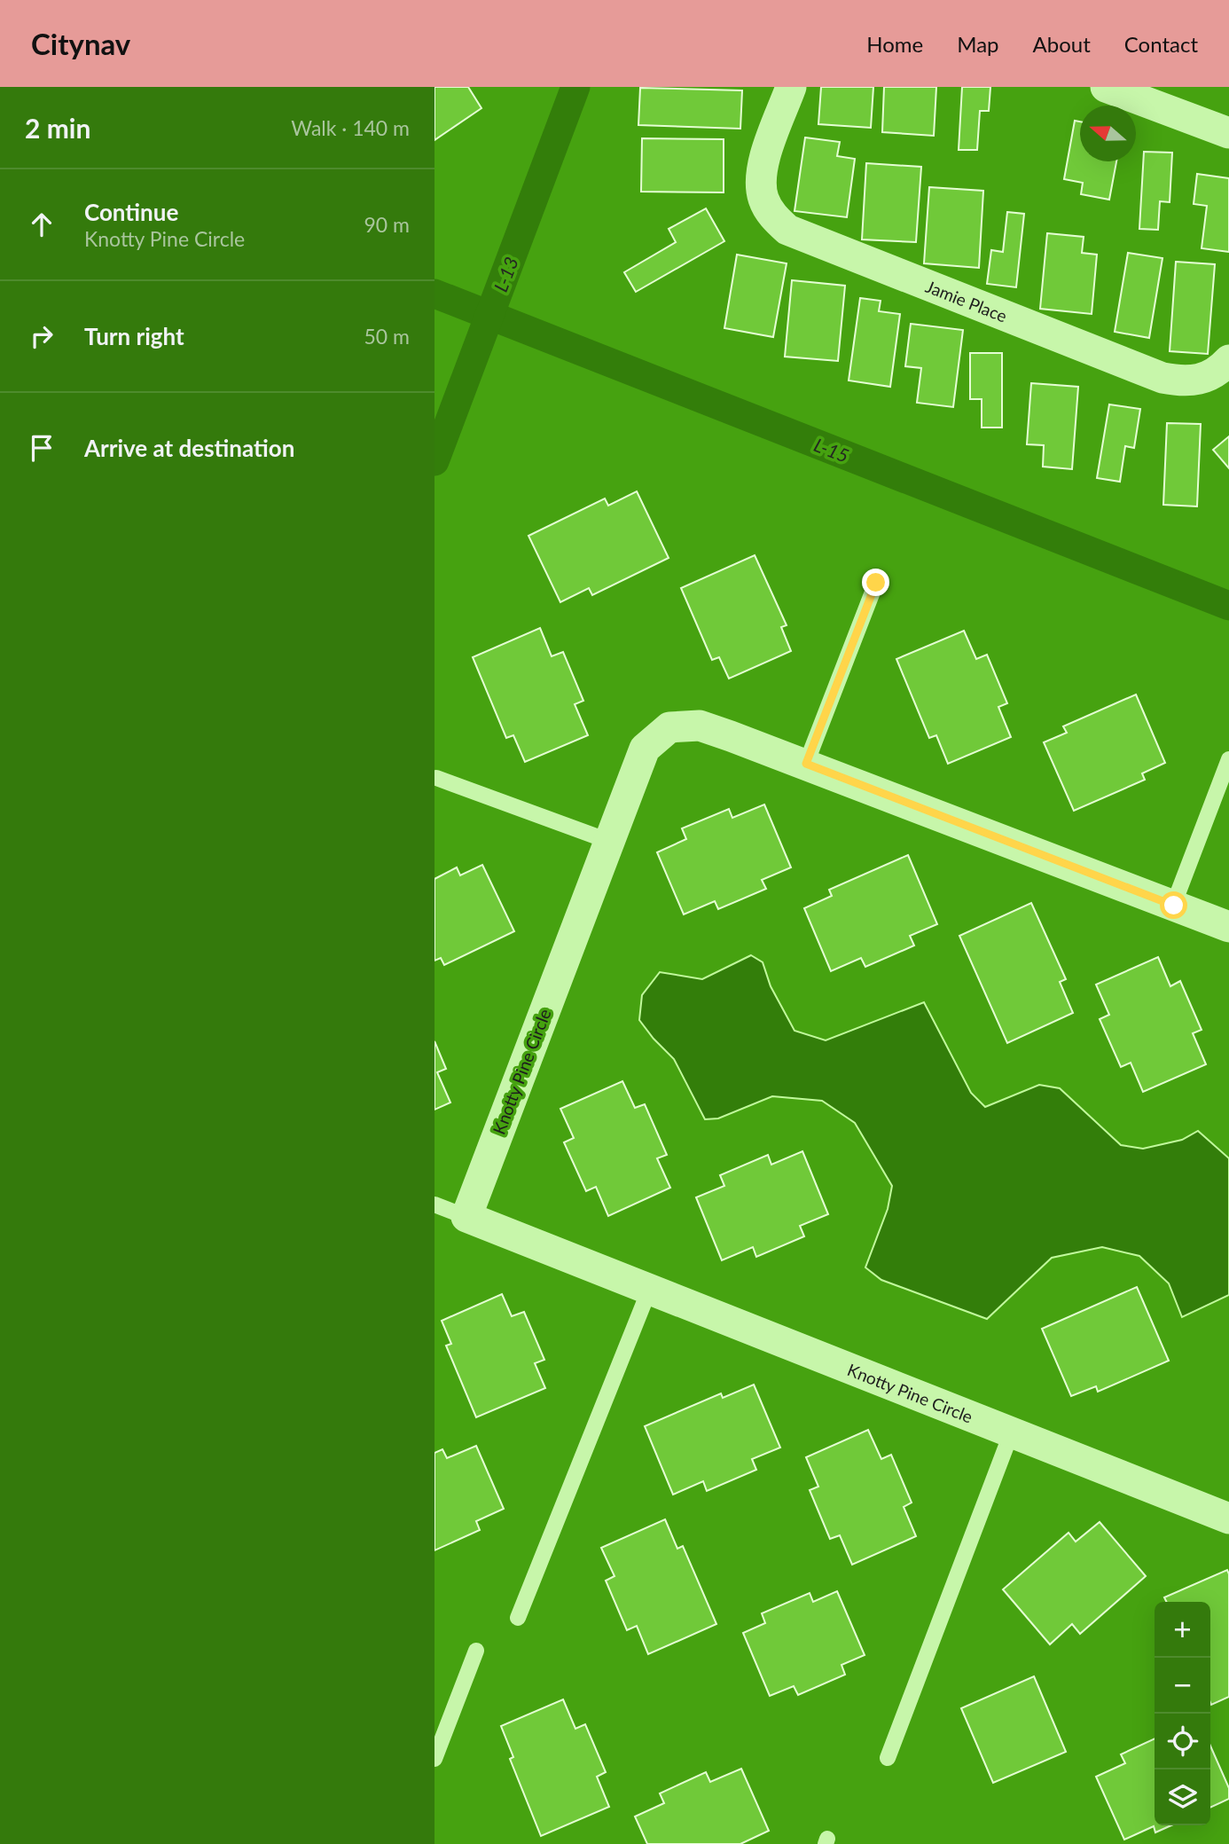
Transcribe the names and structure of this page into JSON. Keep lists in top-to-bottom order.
{
  "streets": {
    "street": ["Jamie Place", "Knotty Pine Circle"]
  },
  "water": ["L-13", "L-15"],
  "north": "left",
  "page": {
    "header": "Citynav",
    "nav": [
      "Home",
      "Map",
      "About",
      "Contact"
    ],
    "heading": ["2 min", "Walk · 140 m"],
    "list": [
      ["Continue", "Knotty Pine Circle", "90 m"],
      ["Turn right", "50 m"],
      "Arrive at destination"
    ],
    "map_buttons": ["+", "−"]
  }
}
